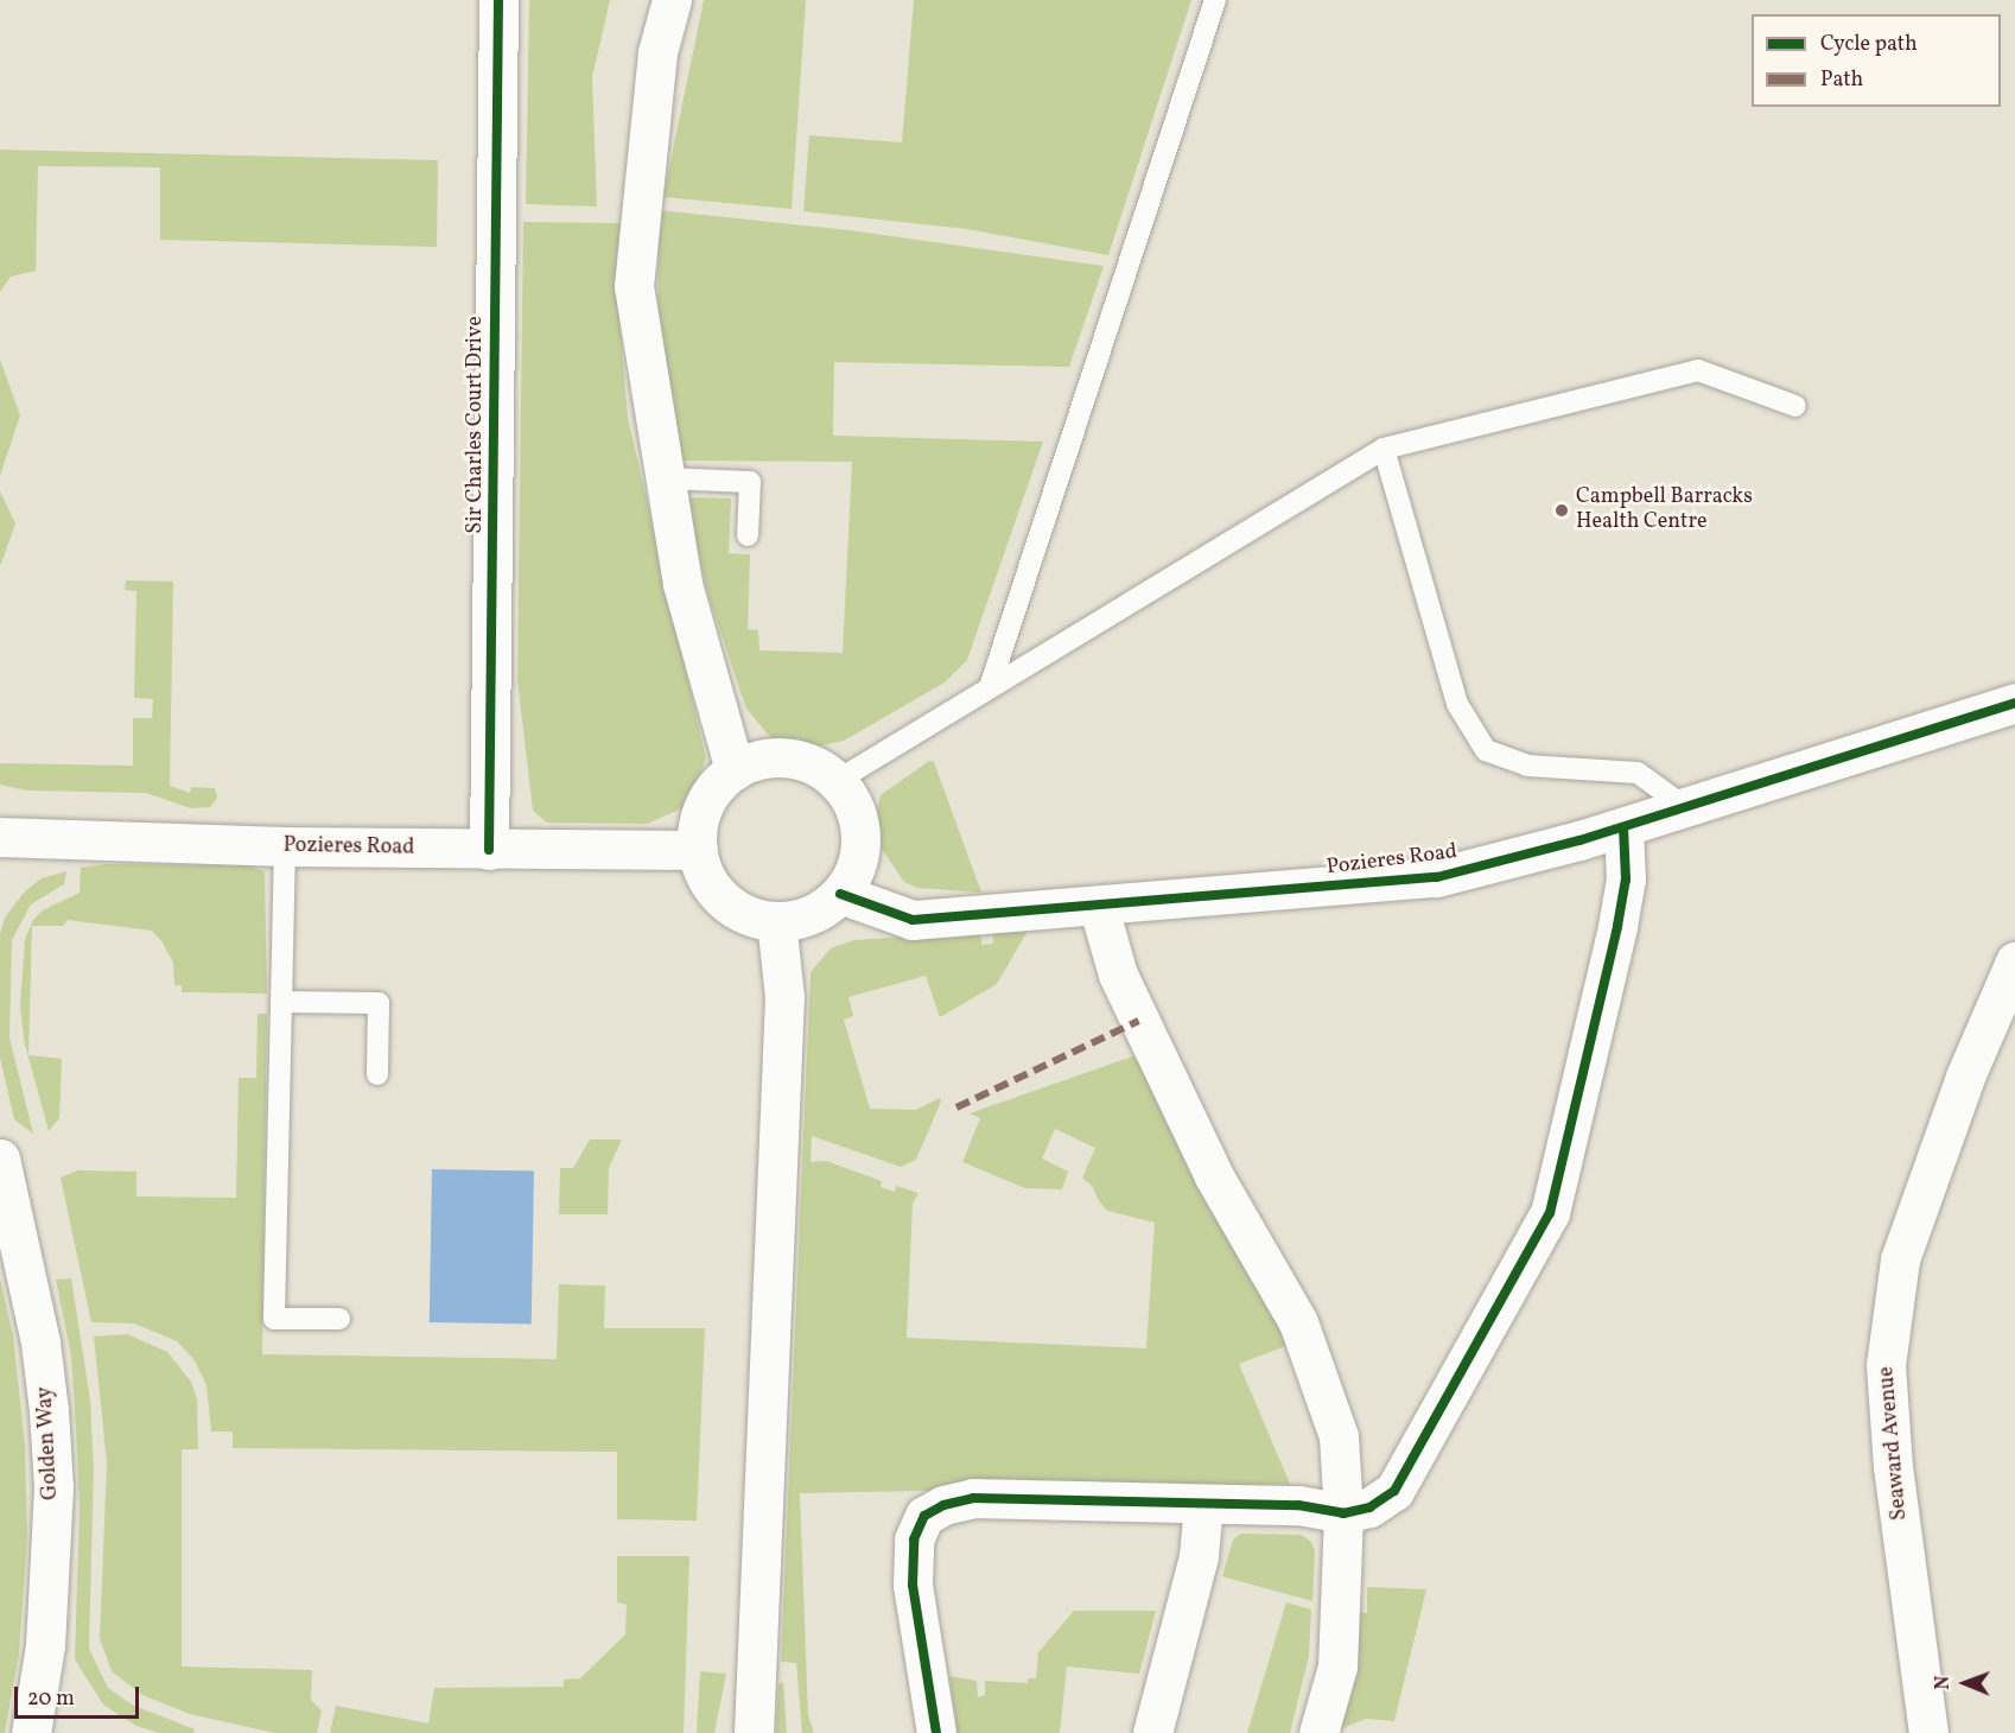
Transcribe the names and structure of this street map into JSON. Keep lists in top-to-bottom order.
{
  "streets": {
    "street": [
      "Sir Charles Court Drive",
      "Pozieres Road",
      "Golden Way",
      "Seaward Avenue"
    ]
  },
  "crossings": [
    ["Sir Charles Court Drive", "Pozieres Road"]
  ],
  "places": ["Campbell Barracks Health Centre"],
  "legend": ["Cycle path", "Path"],
  "scale_bar": "20 m",
  "north": "left"
}
